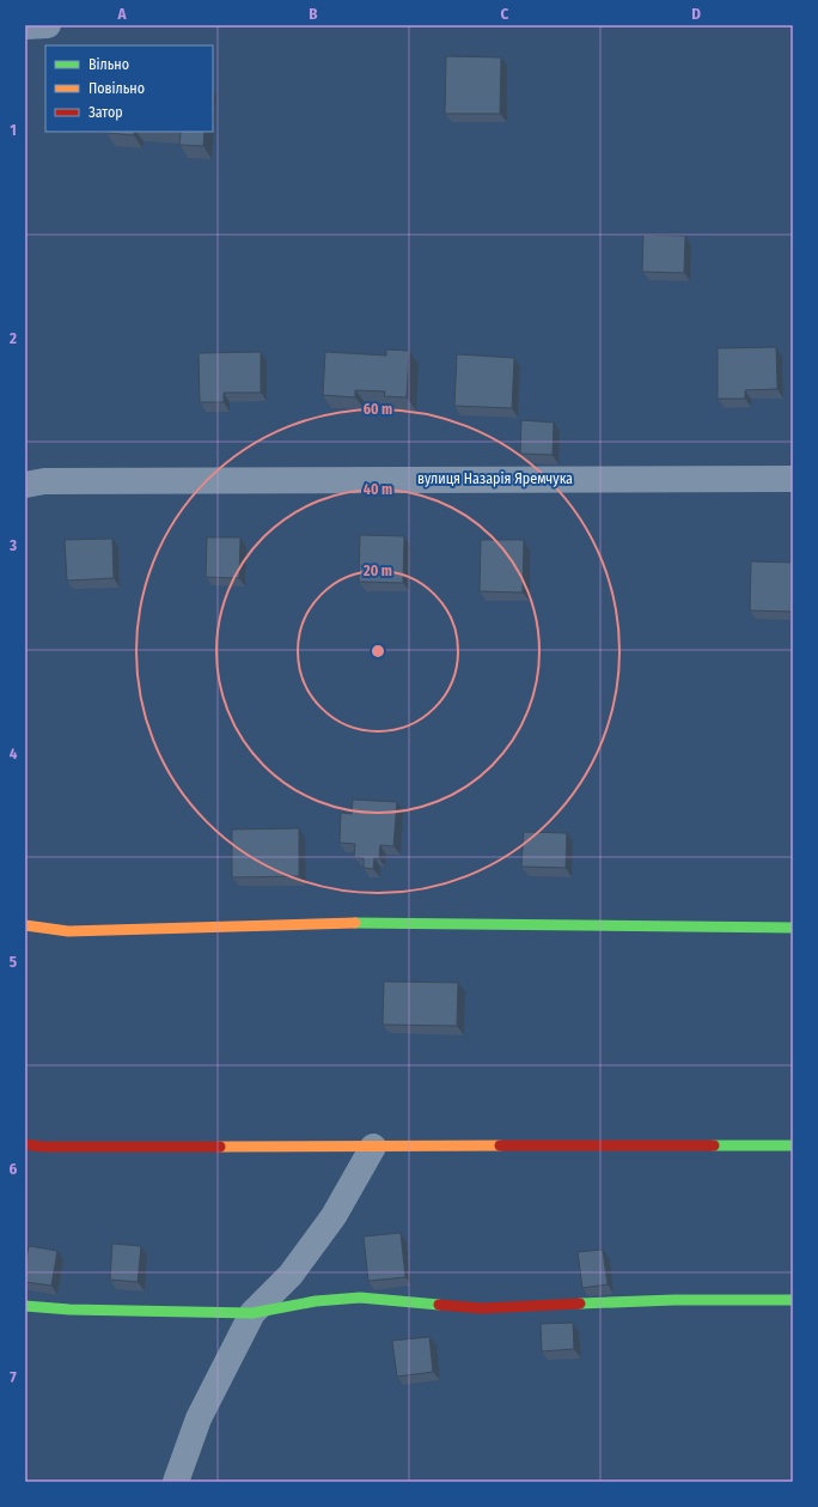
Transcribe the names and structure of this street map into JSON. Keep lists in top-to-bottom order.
{
  "streets": {
    "street": ["вулиця Назарія Яремчука"]
  },
  "legend": ["Вільно", "Повільно", "Затор"],
  "grid": {
    "columns": [
      "A",
      "B",
      "C",
      "D"
    ],
    "rows": [
      "1",
      "2",
      "3",
      "4",
      "5",
      "6",
      "7"
    ]
  },
  "rings": ["60 m", "40 m", "20 m"]
}
